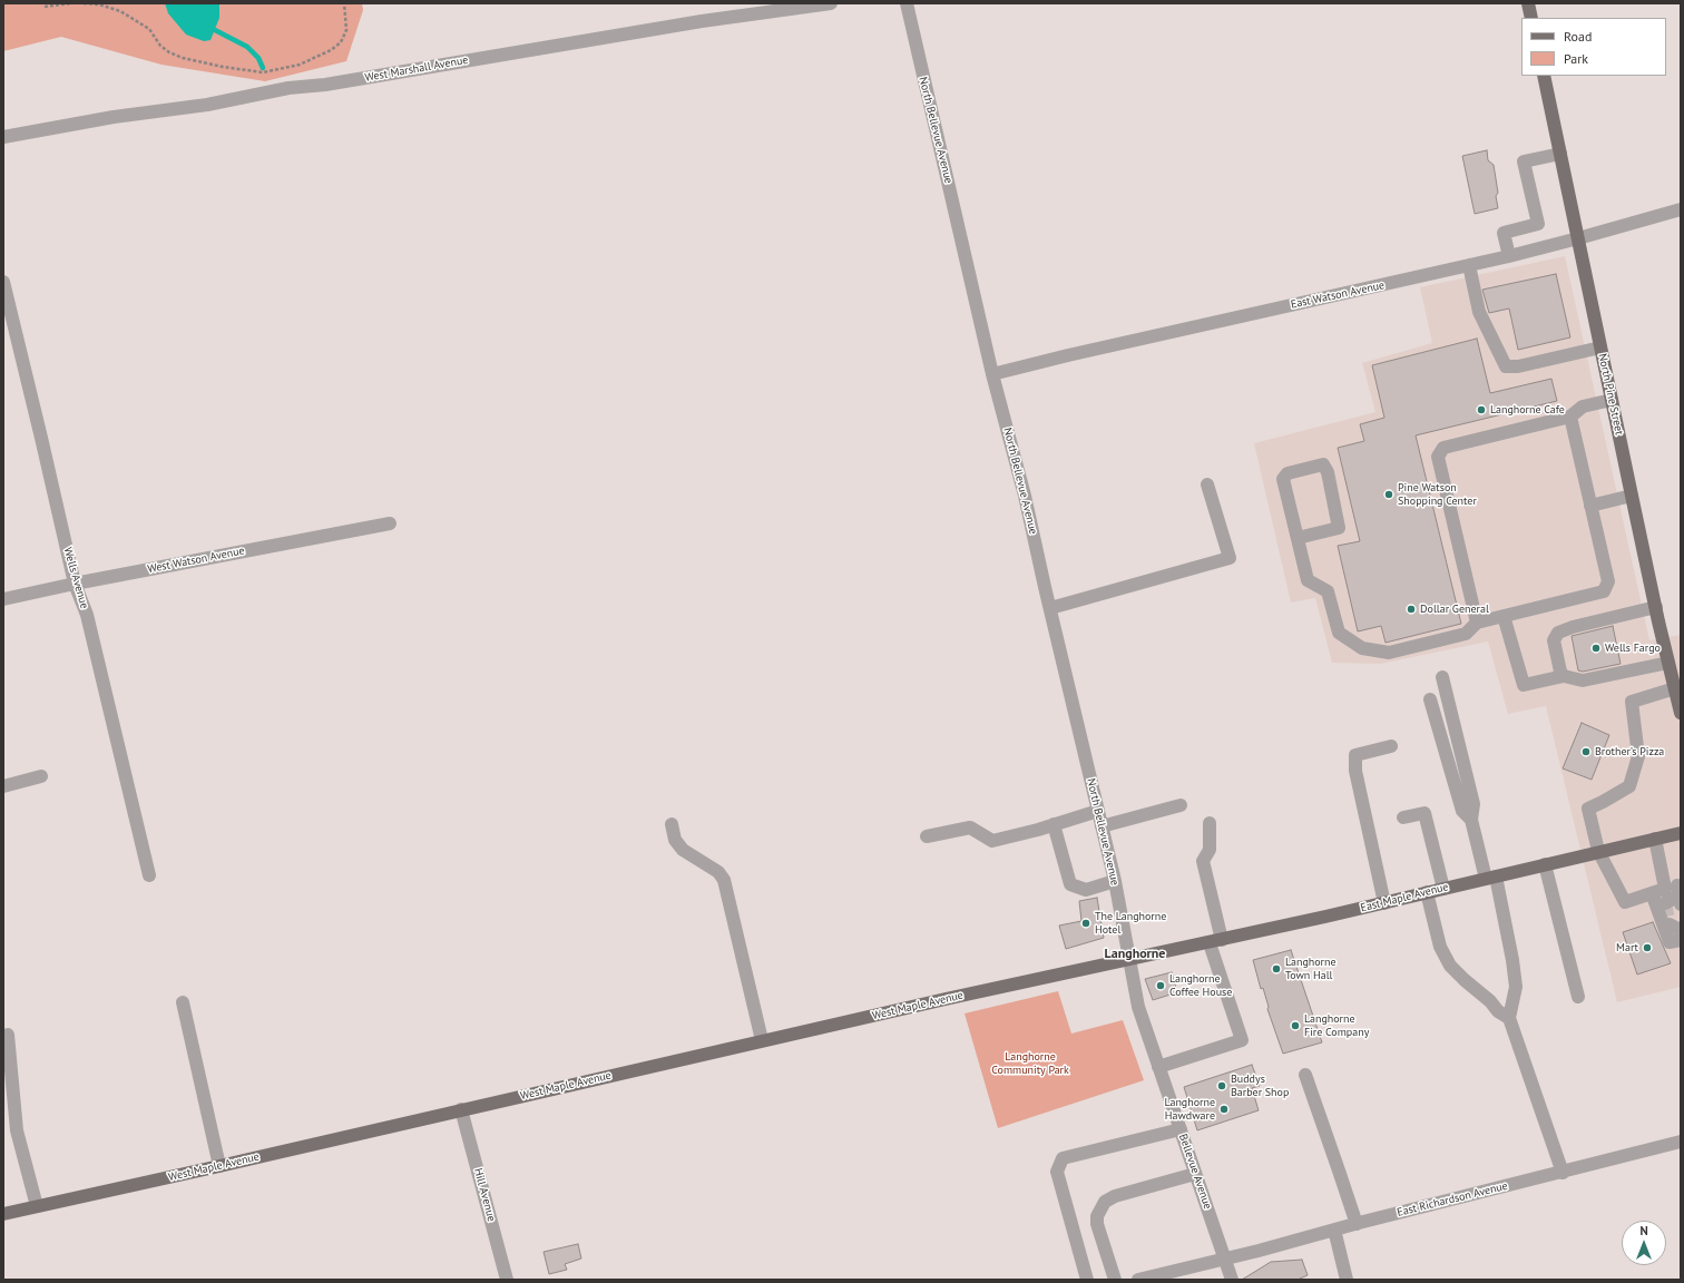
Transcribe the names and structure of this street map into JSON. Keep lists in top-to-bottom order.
{
  "streets": {
    "main road": ["North Pine Street", "East Maple Avenue", "West Maple Avenue"],
    "street": [
      "West Marshall Avenue",
      "North Bellevue Avenue",
      "East Watson Avenue",
      "West Watson Avenue",
      "Wells Avenue",
      "Bellevue Avenue",
      "Hill Avenue",
      "East Richardson Avenue"
    ]
  },
  "crossings": [
    ["North Bellevue Avenue", "East Watson Avenue"],
    ["North Bellevue Avenue", "East Maple Avenue"],
    ["North Bellevue Avenue", "West Maple Avenue"],
    ["North Bellevue Avenue", "Bellevue Avenue"],
    ["East Watson Avenue", "North Pine Street"],
    ["West Watson Avenue", "Wells Avenue"],
    ["East Maple Avenue", "West Maple Avenue"],
    ["East Maple Avenue", "Bellevue Avenue"],
    ["West Maple Avenue", "Bellevue Avenue"],
    ["West Maple Avenue", "Hill Avenue"],
    ["Bellevue Avenue", "East Richardson Avenue"]
  ],
  "districts": ["Langhorne"],
  "parks": ["Langhorne Community Park"],
  "places": [
    "Langhorne Cafe",
    "Pine Watson Shopping Center",
    "Dollar General",
    "Wells Fargo",
    "Brother’s Pizza",
    "The Langhorne Hotel",
    "Mart",
    "Langhorne Town Hall",
    "Langhorne Coffee House",
    "Langhorne Fire Company",
    "Buddys Barber Shop",
    "Langhorne Hawdware"
  ],
  "legend": ["Road", "Park"],
  "north": "top"
}
